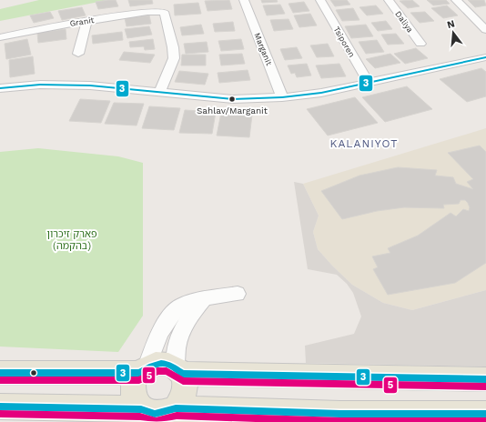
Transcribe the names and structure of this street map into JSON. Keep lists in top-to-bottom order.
{
  "streets": {
    "street": [
      "Granit",
      "Daliya",
      "Tsiporen",
      "Marganit"
    ]
  },
  "districts": ["KALANIYOT"],
  "parks": ["פארק זיכרון (בהקמה)"],
  "places": ["Sahlav/Marganit"],
  "lines": ["transit line 3", "transit line 5"],
  "north": "top"
}
